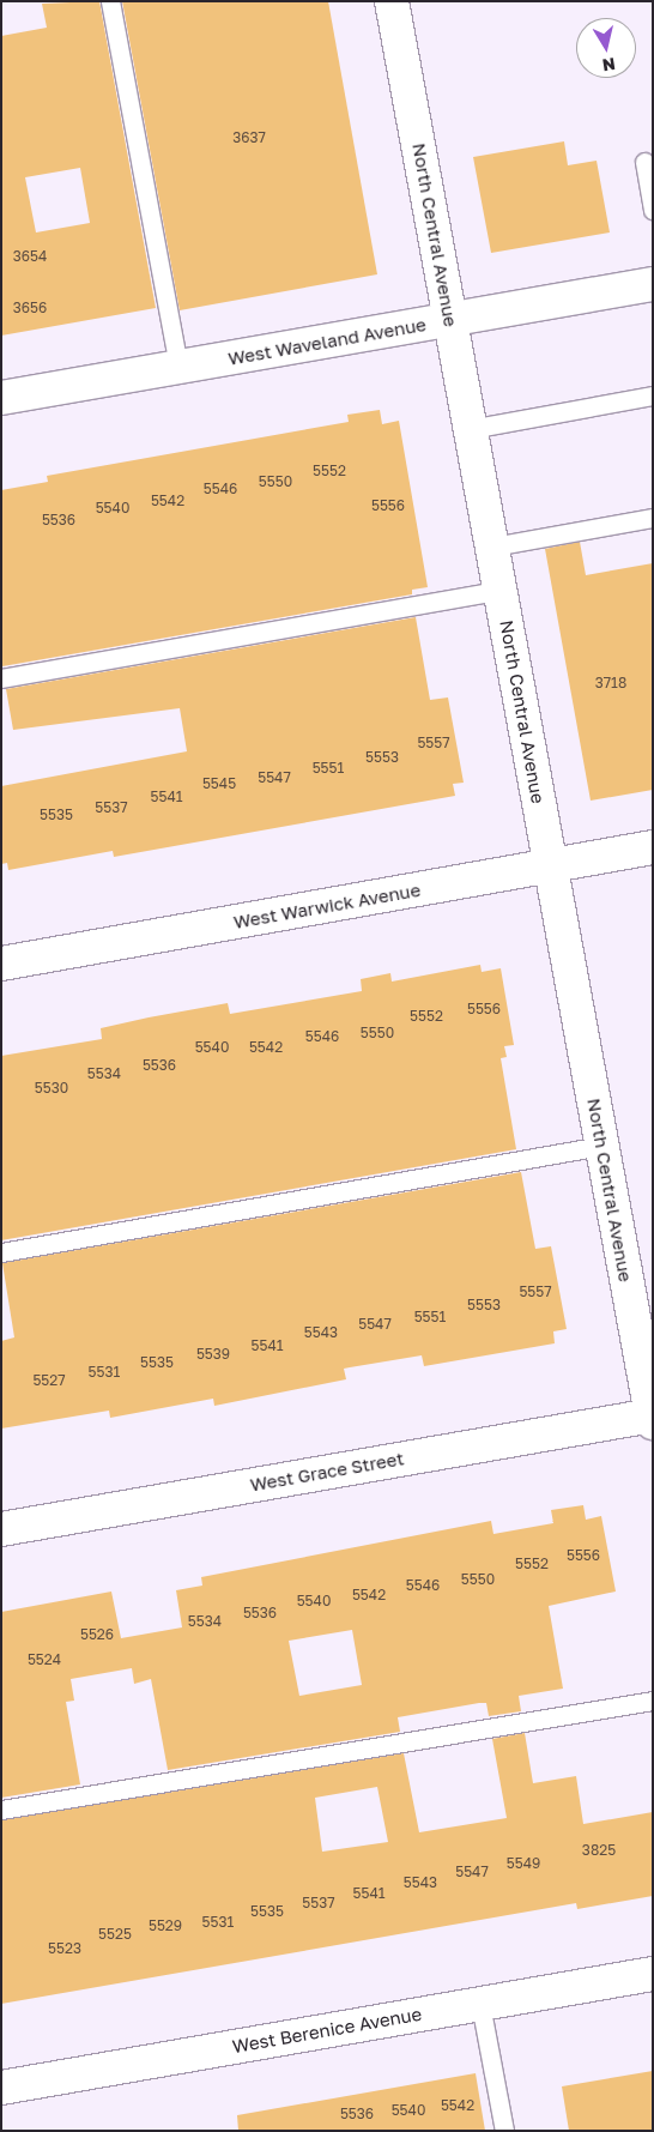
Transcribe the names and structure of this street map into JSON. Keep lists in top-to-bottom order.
{
  "streets": {
    "street": [
      "North Central Avenue",
      "West Waveland Avenue",
      "West Warwick Avenue",
      "West Grace Street",
      "West Berenice Avenue"
    ]
  },
  "crossings": [
    ["North Central Avenue", "West Waveland Avenue"],
    ["North Central Avenue", "West Warwick Avenue"],
    ["North Central Avenue", "West Grace Street"]
  ],
  "house_numbers": [
    "3637",
    "3654",
    "3656",
    "5552",
    "5550",
    "5546",
    "5542",
    "5556",
    "5540",
    "5536",
    "3718",
    "5557",
    "5553",
    "5551",
    "5547",
    "5545",
    "5541",
    "5537",
    "5535",
    "5556",
    "5552",
    "5550",
    "5546",
    "5540",
    "5542",
    "5536",
    "5534",
    "5530",
    "5557",
    "5553",
    "5551",
    "5547",
    "5543",
    "5541",
    "5539",
    "5535",
    "5531",
    "5527",
    "5556",
    "5552",
    "5550",
    "5546",
    "5542",
    "5540",
    "5536",
    "5534",
    "5526",
    "5524",
    "3825",
    "5549",
    "5547",
    "5543",
    "5541",
    "5537",
    "5535",
    "5531",
    "5529",
    "5525",
    "5523",
    "5542",
    "5540",
    "5536"
  ],
  "north": "bottom"
}
